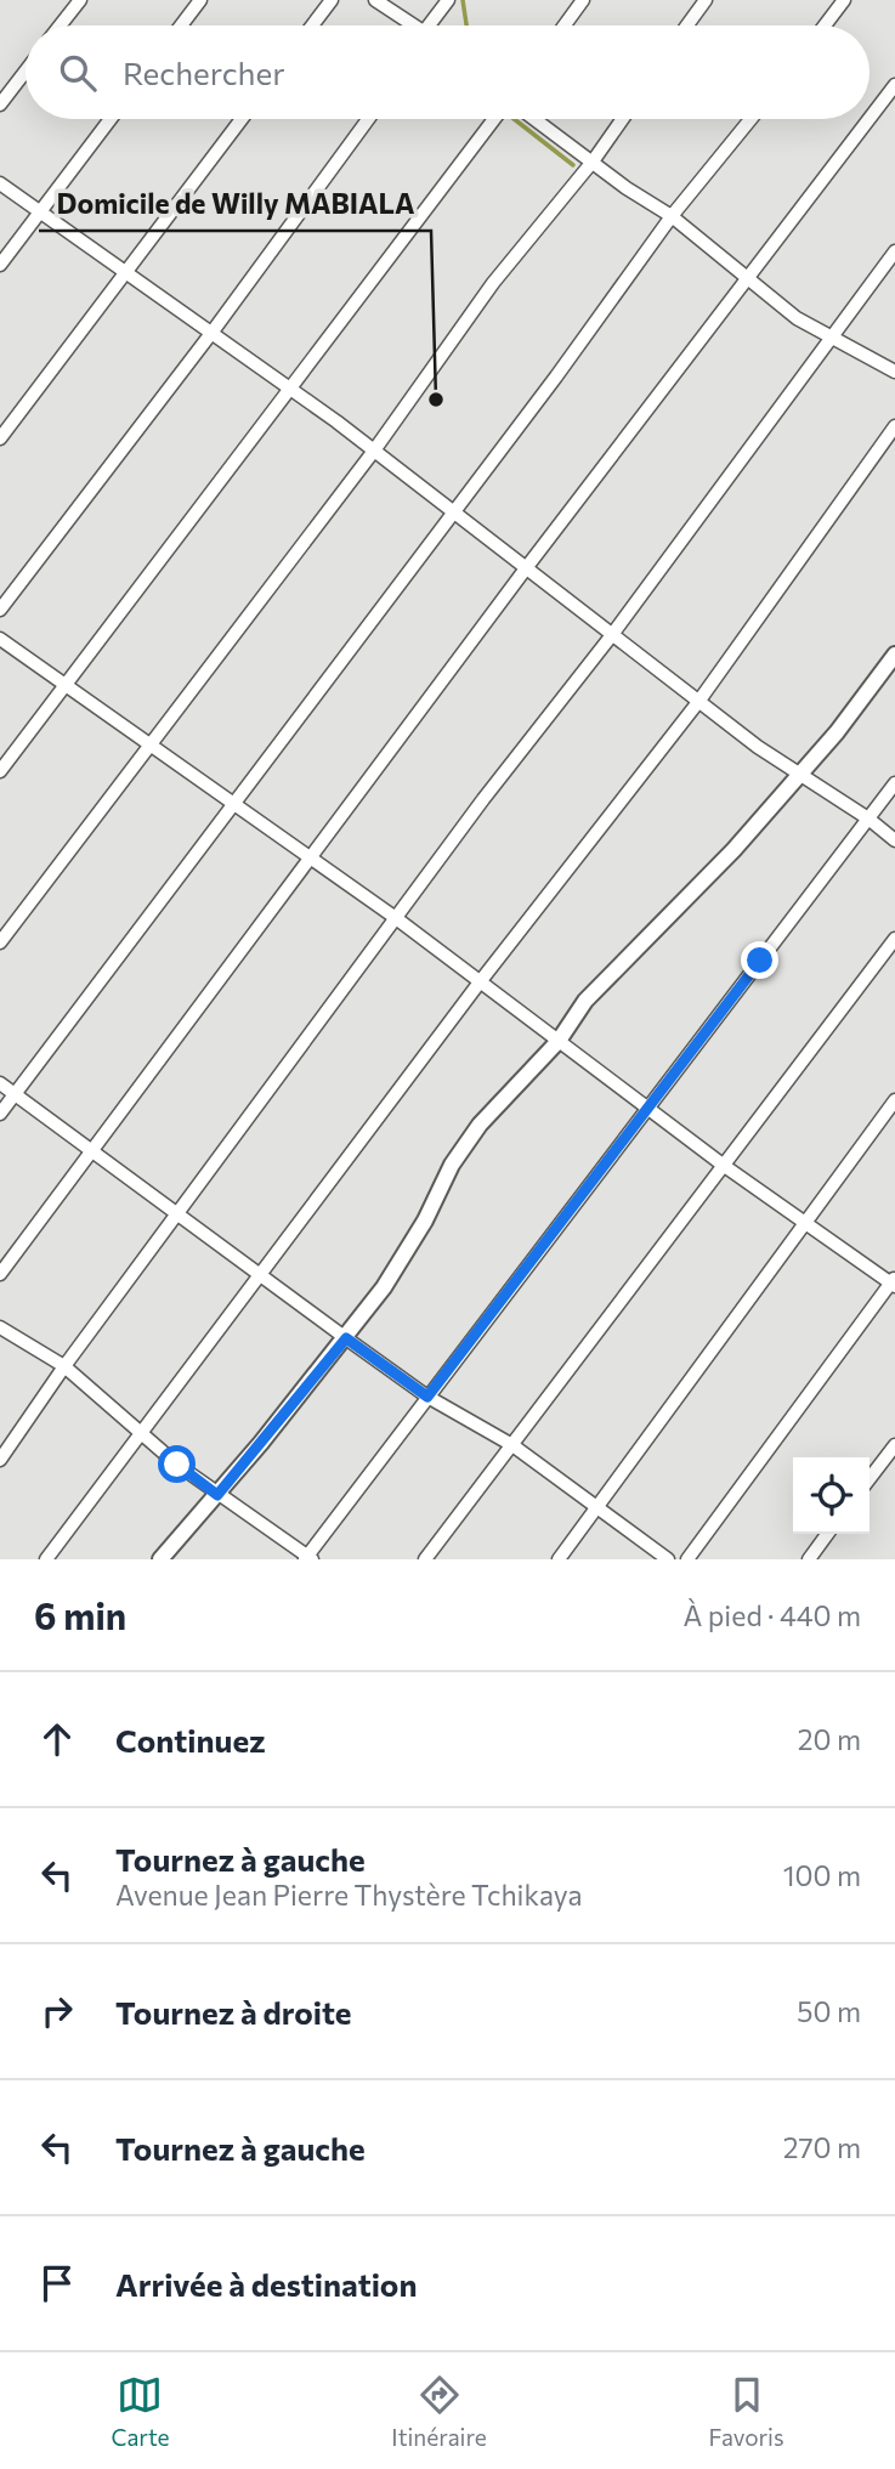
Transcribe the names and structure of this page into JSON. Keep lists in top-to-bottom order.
{
  "places": ["Domicile de Willy MABIALA"],
  "page": {
    "search": "Rechercher",
    "heading": ["6 min", "À pied · 440 m"],
    "list": [
      ["Continuez", "20 m"],
      ["Tournez à gauche", "Avenue Jean Pierre Thystère Tchikaya", "100 m"],
      ["Tournez à droite", "50 m"],
      ["Tournez à gauche", "270 m"],
      "Arrivée à destination"
    ],
    "nav": ["Carte", "Itinéraire", "Favoris"]
  }
}
